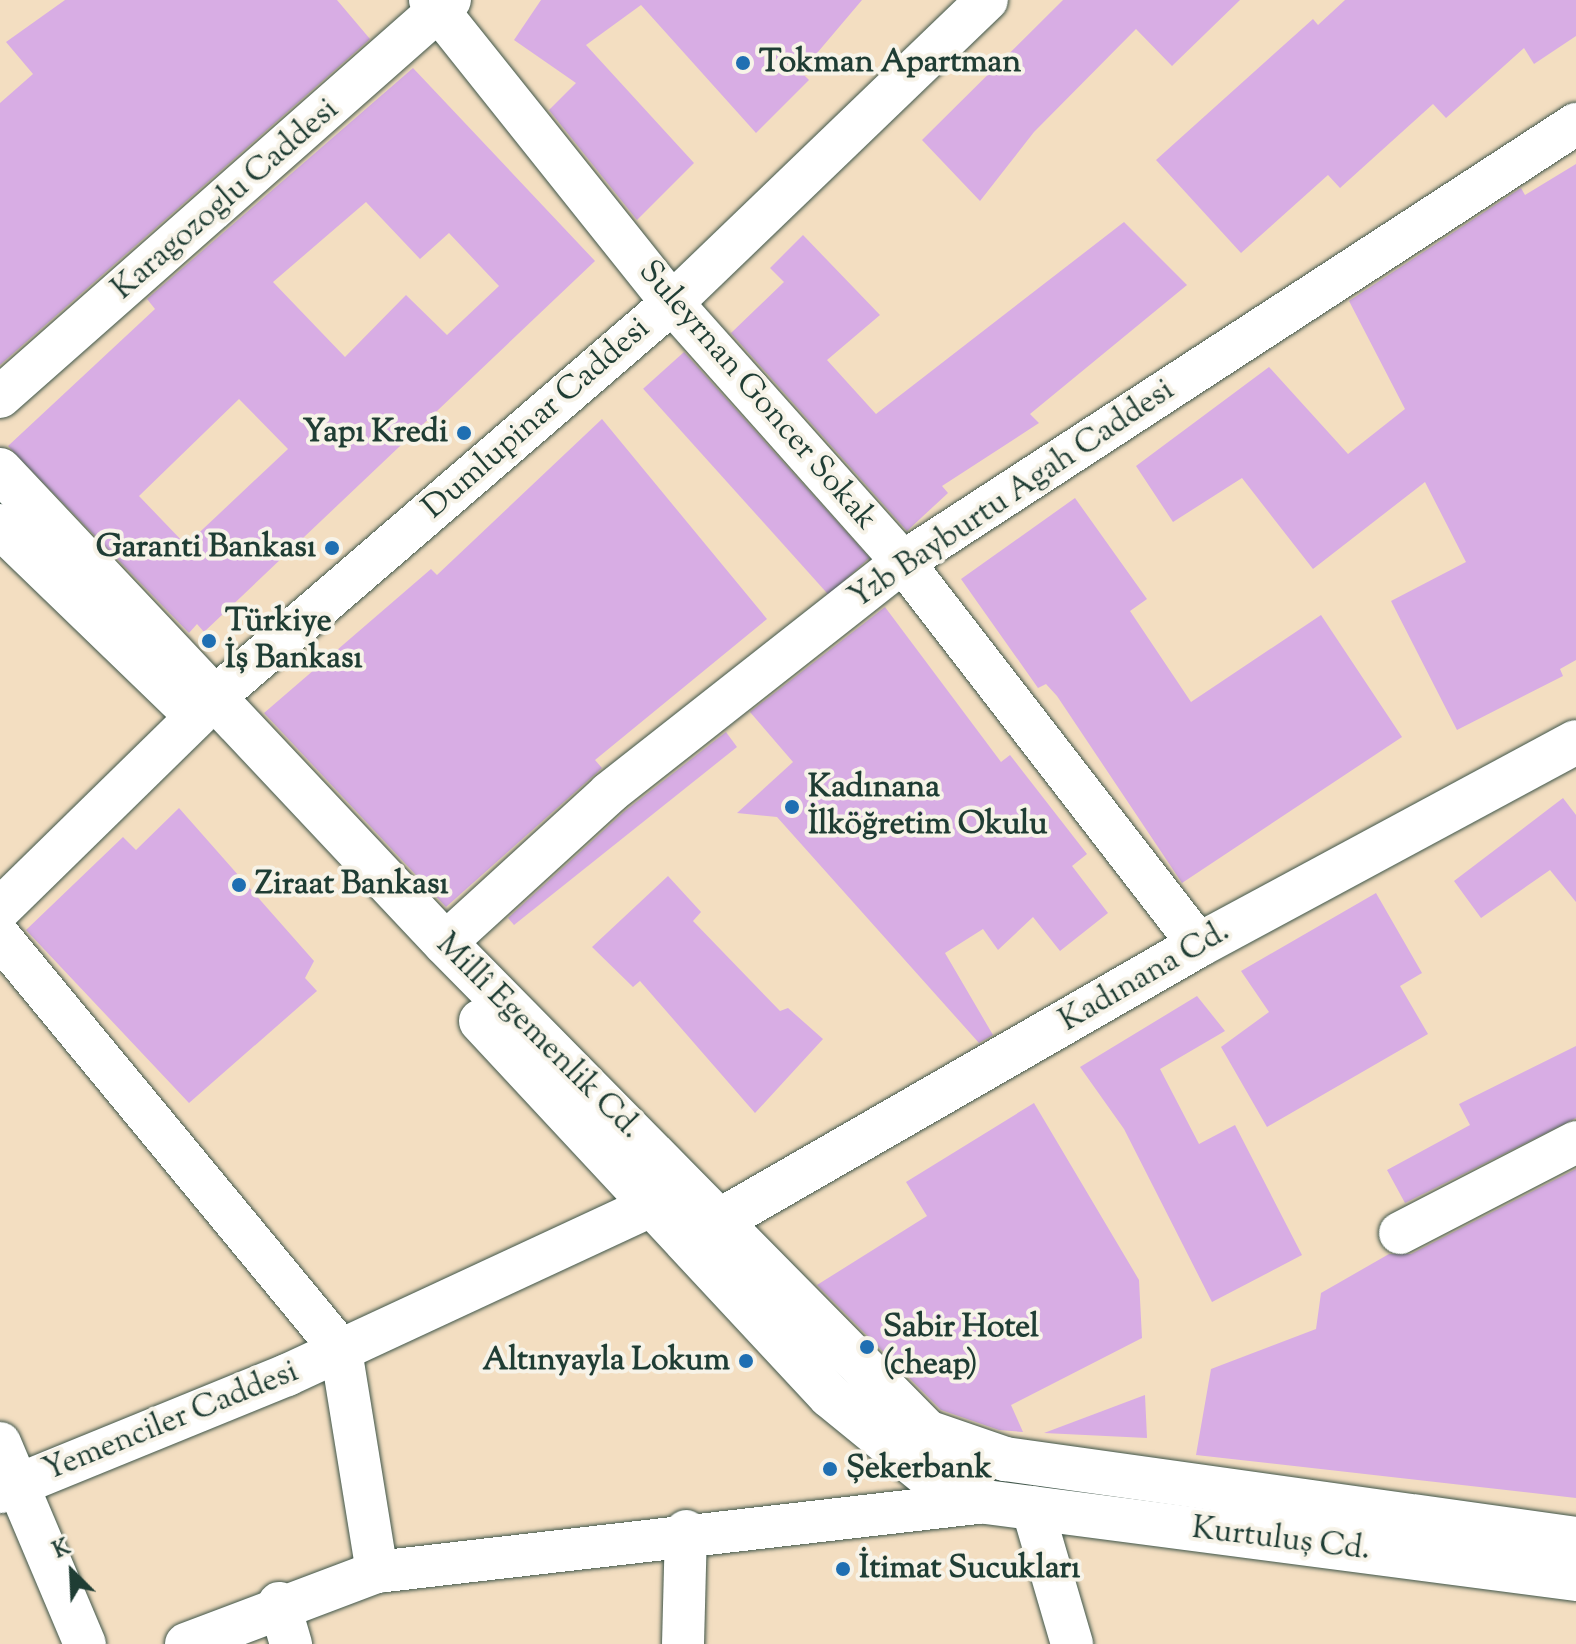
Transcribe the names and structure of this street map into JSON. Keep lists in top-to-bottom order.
{
  "streets": {
    "main road": ["Kadınana Cd.", "Millî Egemenlik Cd.", "Kurtuluş Cd."],
    "street": [
      "Karagozoglu Caddesi",
      "Suleyrnan Goncer Sokak",
      "Dumlupinar Caddesi",
      "Yzb Bayburtu Agah Caddesi",
      "Yemenciler Caddesi"
    ]
  },
  "crossings": [
    ["Karagozoglu Caddesi", "Suleyrnan Goncer Sokak"],
    ["Suleyrnan Goncer Sokak", "Dumlupinar Caddesi"],
    ["Suleyrnan Goncer Sokak", "Yzb Bayburtu Agah Caddesi"],
    ["Suleyrnan Goncer Sokak", "Kadınana Cd."],
    ["Dumlupinar Caddesi", "Millî Egemenlik Cd."],
    ["Yzb Bayburtu Agah Caddesi", "Millî Egemenlik Cd."],
    ["Kadınana Cd.", "Millî Egemenlik Cd."],
    ["Millî Egemenlik Cd.", "Yemenciler Caddesi"],
    ["Millî Egemenlik Cd.", "Kurtuluş Cd."]
  ],
  "places": [
    "Tokman Apartman",
    "Yapı Kredi",
    "Garanti Bankası",
    "Türkiye İş Bankası",
    "Kadınana İlköğretim Okulu",
    "Ziraat Bankası",
    "Sabir Hotel (cheap)",
    "Altınyayla Lokum",
    "Şekerbank",
    "İtimat Sucukları"
  ],
  "north": "top left"
}
